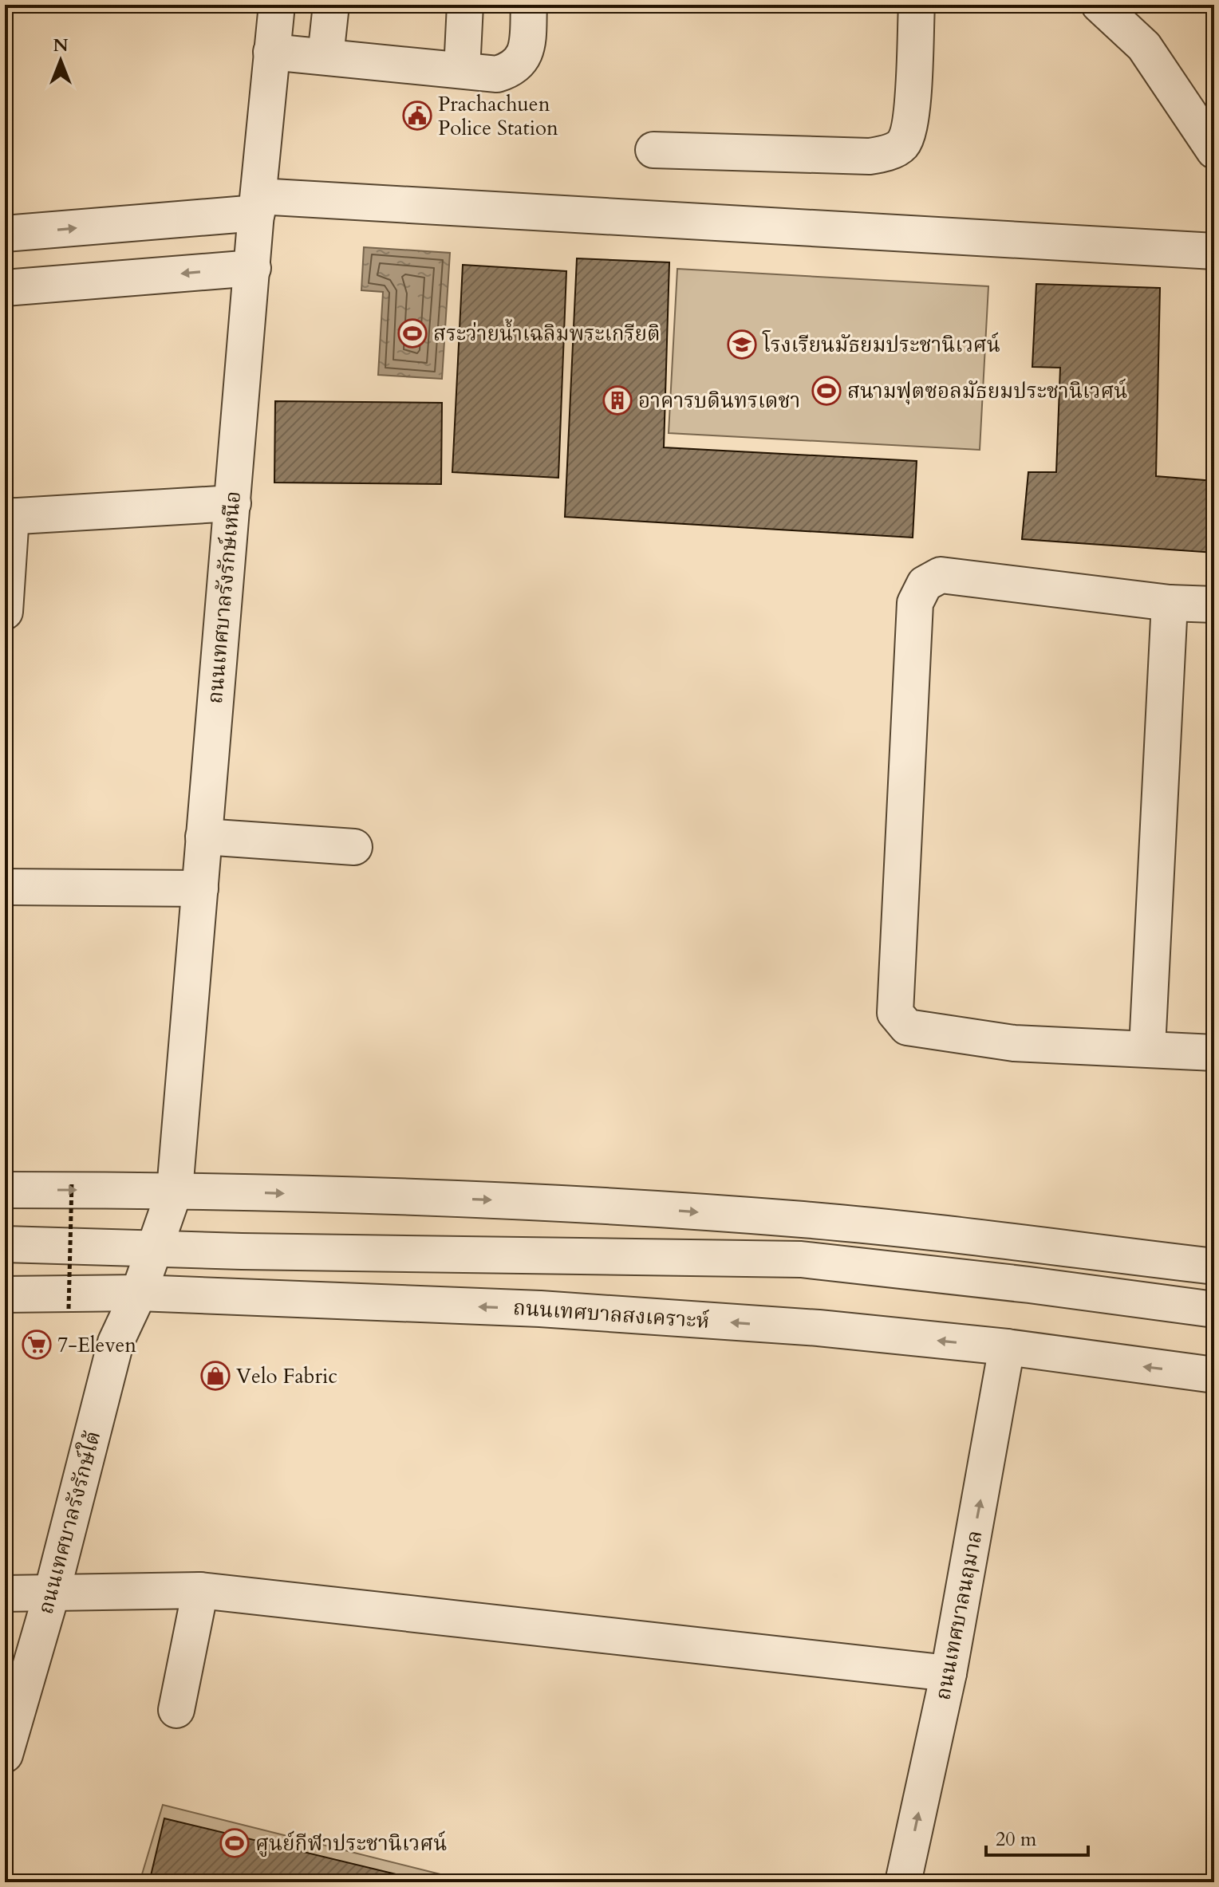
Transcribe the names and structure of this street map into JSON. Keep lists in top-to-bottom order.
{
  "streets": {
    "street": [
      "ถนนเทศบาลรังรักษ์เหนือ",
      "ถนนเทศบาลสงเคราะห์",
      "ถนนเทศบาลรังรักษ์ใต้",
      "ถนนเทศบาลนฤมาล"
    ]
  },
  "crossings": [
    ["ถนนเทศบาลรังรักษ์เหนือ", "ถนนเทศบาลรังรักษ์ใต้"],
    ["ถนนเทศบาลสงเคราะห์", "ถนนเทศบาลรังรักษ์ใต้"],
    ["ถนนเทศบาลสงเคราะห์", "ถนนเทศบาลนฤมาล"]
  ],
  "one_way": ["ถนนเทศบาลนฤมาล"],
  "places": {
    "public building": ["Prachachuen Police Station"],
    "sports": ["สระว่ายนํ้าเฉลิมพระเกรียติ", "สนามฟุตซอลมัธยมประชานิเวศน์", "ศูนย์กีฬาประชานิเวศน์"],
    "school or university": ["โรงเรียนมัธยมประชานิเวศน์"],
    "building": ["อาคารบดินทรเดชา"],
    "supermarket": ["7-Eleven"],
    "shop": ["Velo Fabric"]
  },
  "scale_bar": "20 m",
  "north": "top"
}
